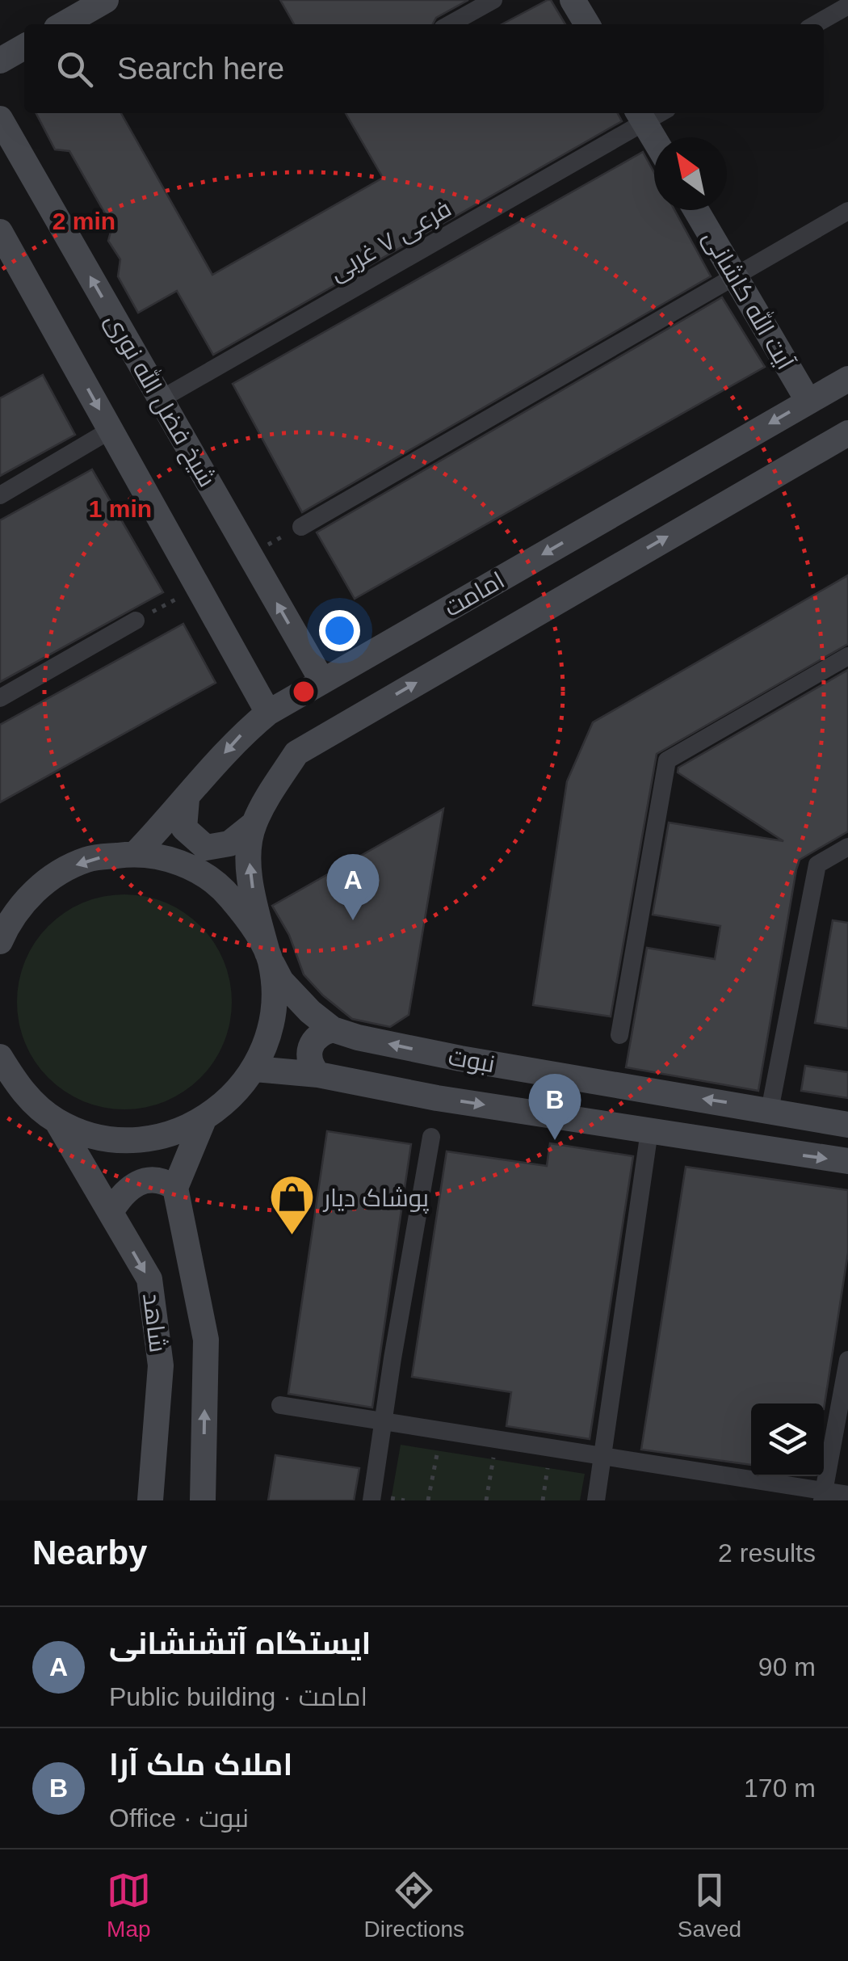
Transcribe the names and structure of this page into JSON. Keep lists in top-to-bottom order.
{
  "streets": {
    "main road": [
      "آیت الله کاشانی",
      "شیخ فضل الله نوری",
      "امامت",
      "نبوت",
      "شاهد"
    ],
    "street": ["فرعی ۷ غربی"]
  },
  "crossings": [
    ["فرعی ۷ غربی", "شیخ فضل الله نوری"],
    ["آیت الله کاشانی", "امامت"],
    ["شیخ فضل الله نوری", "امامت"],
    ["امامت", "نبوت"]
  ],
  "places": {
    "shop": ["پوشاک دیار"]
  },
  "north": "top left",
  "page": {
    "search": "Search here",
    "pins": ["A", "B"],
    "heading": ["Nearby", "2 results"],
    "list": [
      {
        "mark": "A",
        "name": "ایستگاه آتشنشانی",
        "note": "Public building · امامت",
        "value": "90 m"
      },
      {
        "mark": "B",
        "name": "املاک ملک آرا",
        "note": "Office · نبوت",
        "value": "170 m"
      }
    ],
    "nav": ["Map", "Directions", "Saved"]
  },
  "rings": ["2 min", "1 min"]
}
